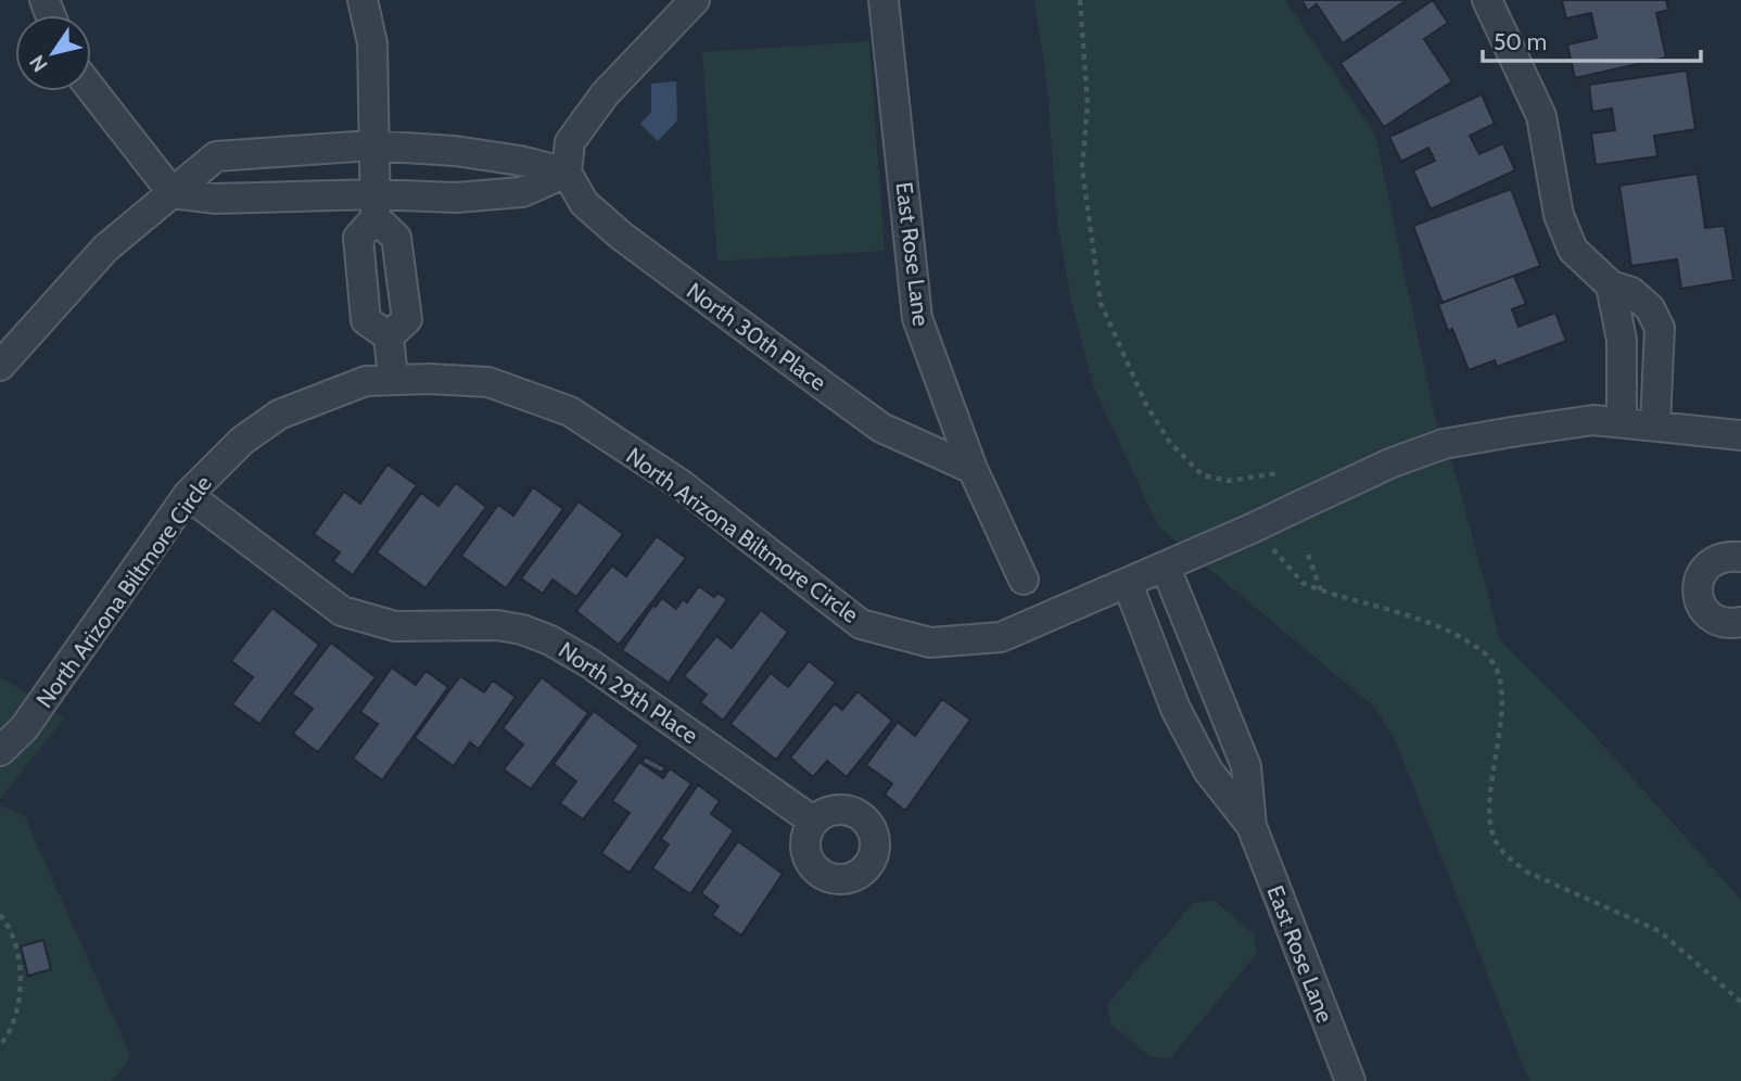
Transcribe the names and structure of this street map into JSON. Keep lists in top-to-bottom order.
{
  "streets": {
    "street": [
      "East Rose Lane",
      "North 30th Place",
      "North Arizona Biltmore Circle",
      "North 29th Place"
    ]
  },
  "crossings": [
    ["East Rose Lane", "North 30th Place"],
    ["East Rose Lane", "North Arizona Biltmore Circle"],
    ["North Arizona Biltmore Circle", "North 29th Place"]
  ],
  "scale_bar": "50 m",
  "north": "bottom left"
}
